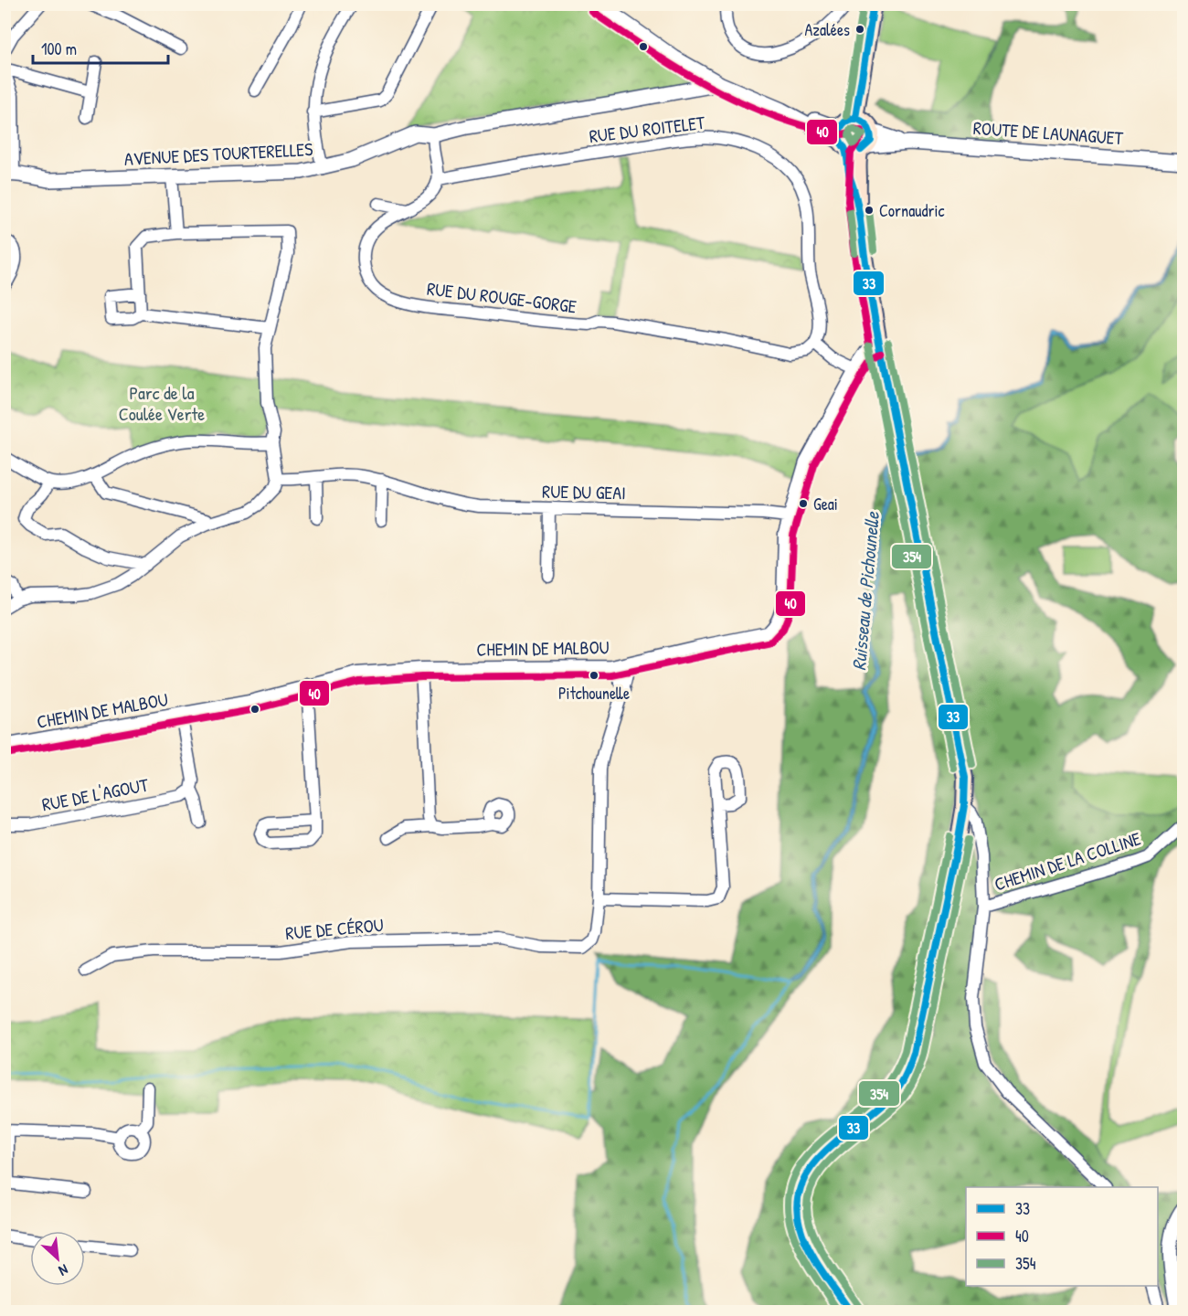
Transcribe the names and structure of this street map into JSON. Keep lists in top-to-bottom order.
{
  "streets": {
    "street": [
      "RUE DU ROITELET",
      "ROUTE DE LAUNAGUET",
      "AVENUE DES TOURTERELLES",
      "RUE DU ROUGE-GORGE",
      "RUE DU GEAI",
      "CHEMIN DE MALBOU",
      "RUE DE L'AGOUT",
      "CHEMIN DE LA COLLINE",
      "RUE DE CÉROU"
    ]
  },
  "crossings": [
    ["RUE DU ROITELET", "RUE DU ROUGE-GORGE"],
    ["RUE DU GEAI", "CHEMIN DE MALBOU"]
  ],
  "water": ["Ruisseau de Pichounelle"],
  "parks": ["Parc de la Coulée Verte"],
  "places": [
    "Azalées",
    "Cornaudric",
    "Geai",
    "Pitchounelle"
  ],
  "lines": ["transit line 33", "transit line 354", "transit line 40"],
  "legend": ["33", "40", "354"],
  "scale_bar": "100 m",
  "north": "bottom right"
}
